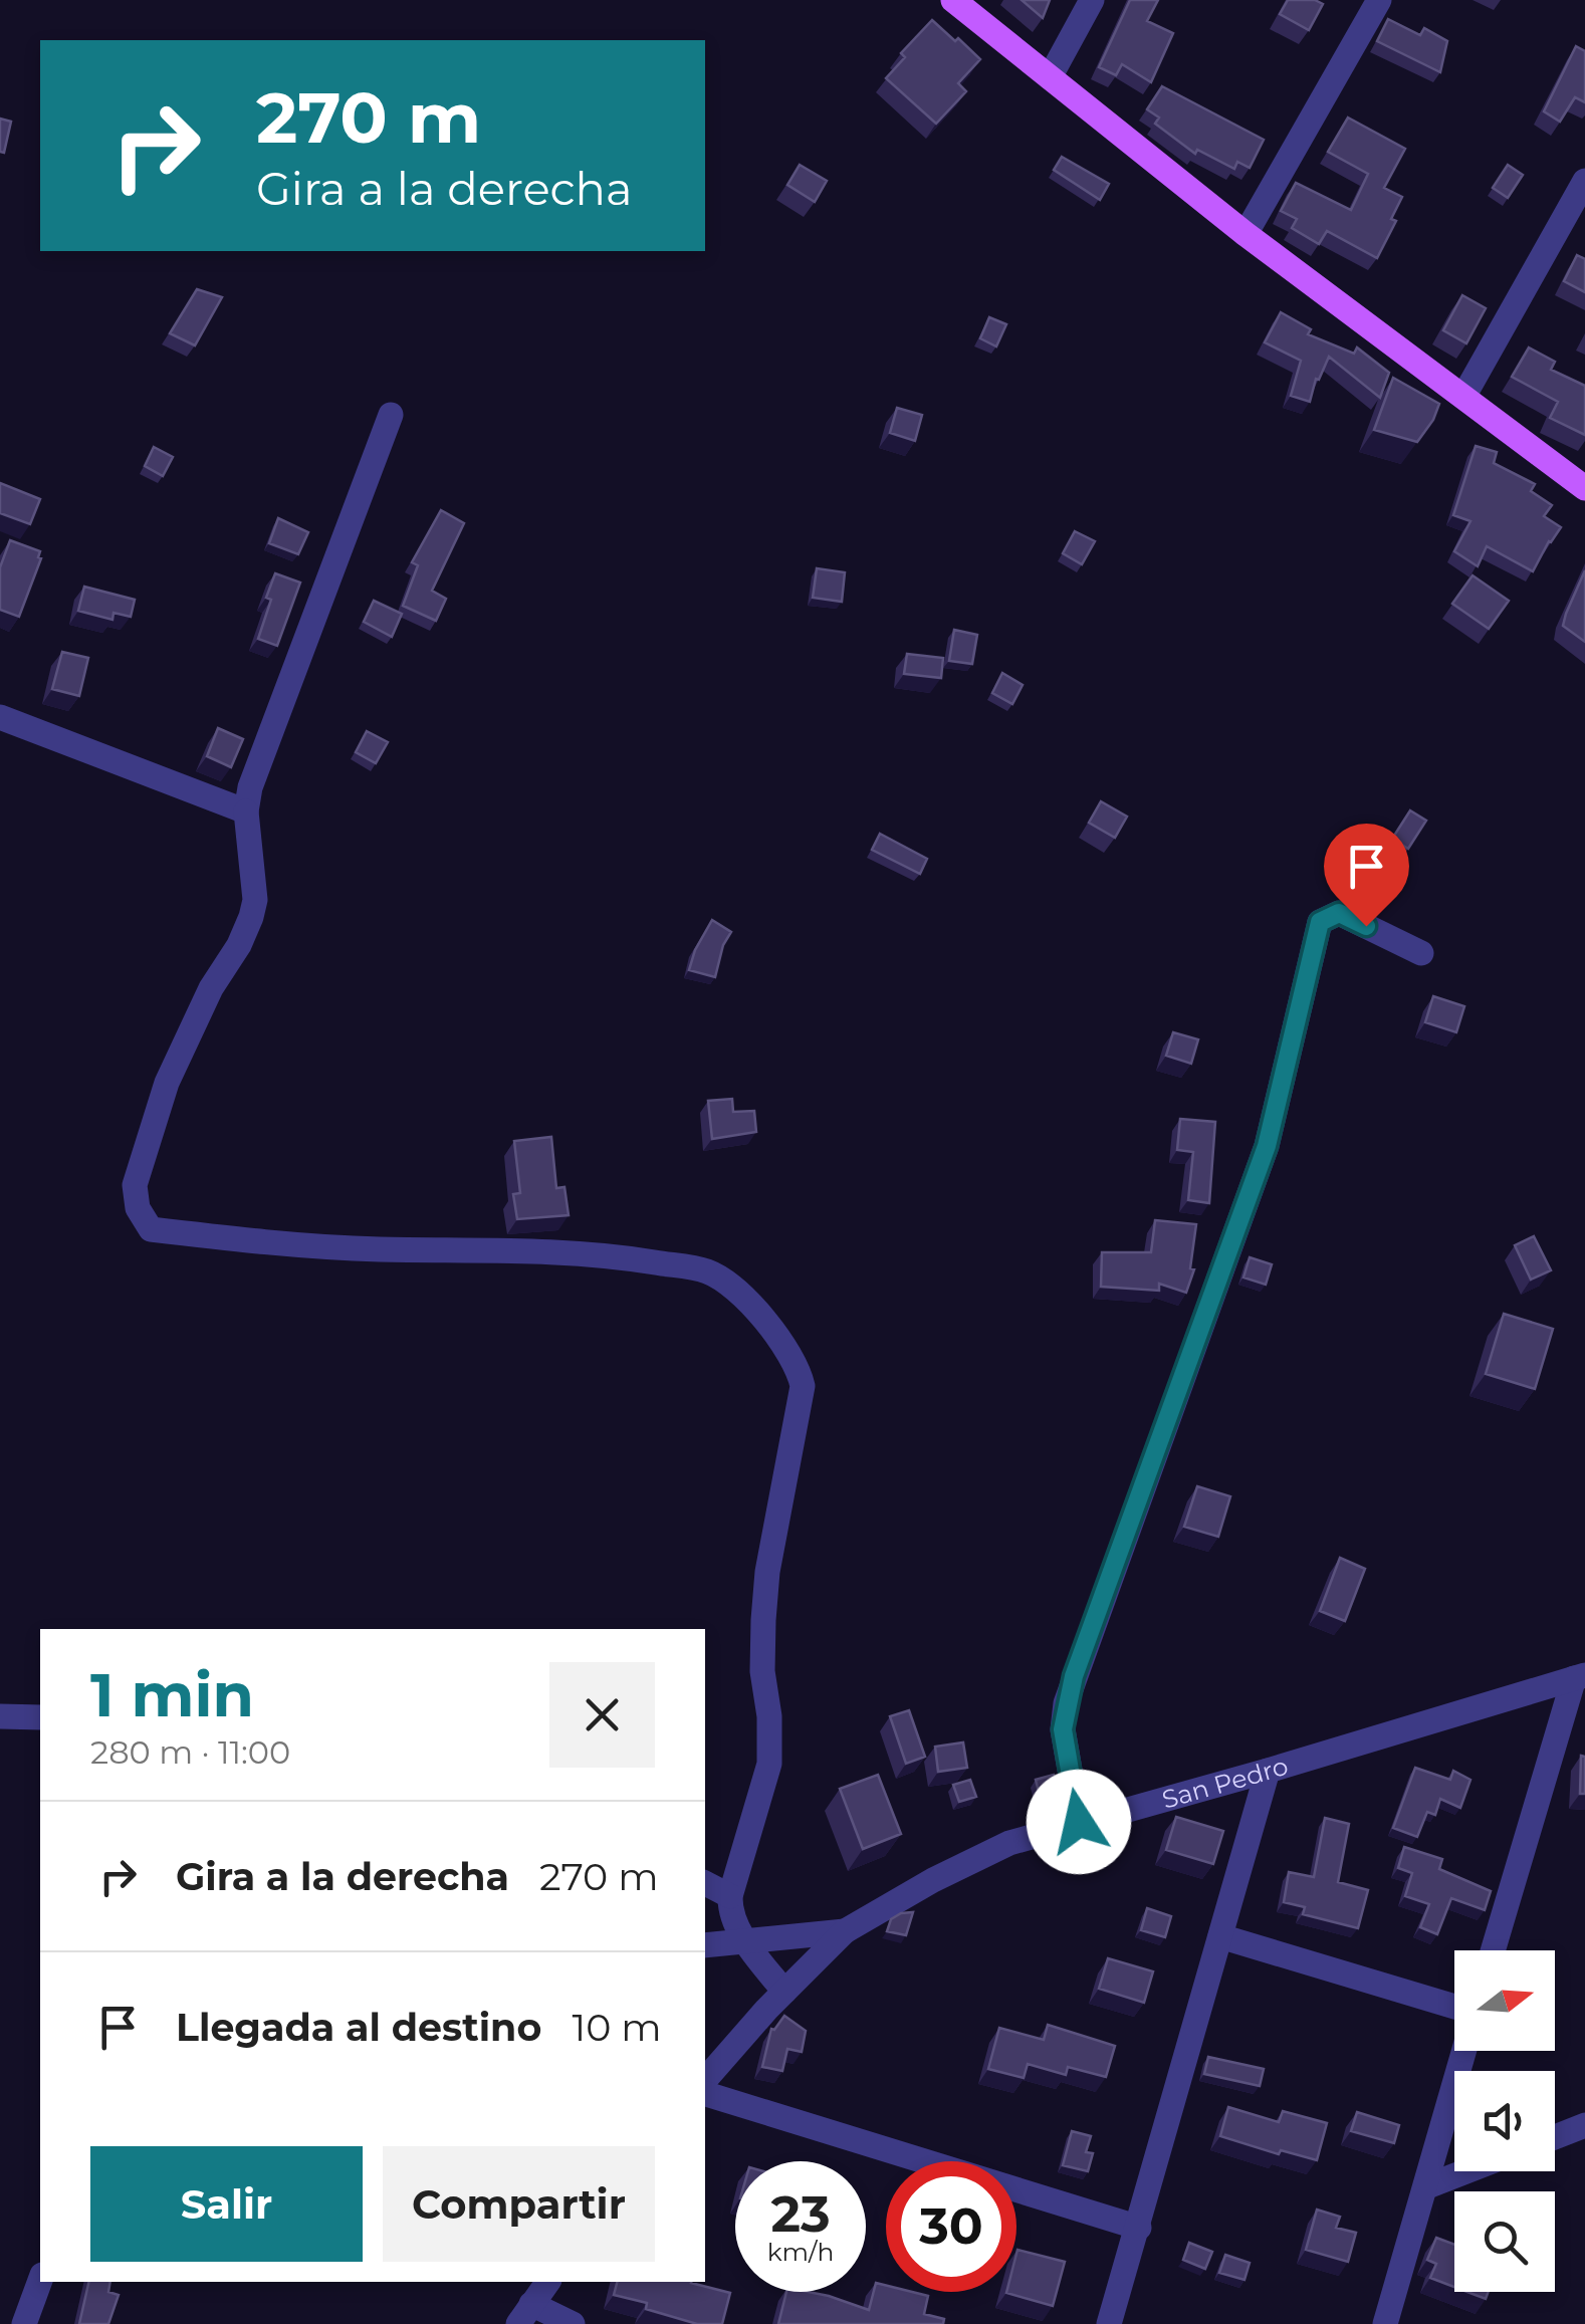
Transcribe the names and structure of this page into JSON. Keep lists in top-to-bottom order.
{
  "streets": {
    "street": ["San Pedro"]
  },
  "north": "right",
  "page": {
    "turn": ["270 m", "Gira a la derecha"],
    "heading": ["1 min", "280 m · 11:00"],
    "list": [
      {
        "name": "Gira a la derecha",
        "value": "270 m"
      },
      {
        "name": "Llegada al destino",
        "value": "10 m"
      }
    ],
    "buttons": ["Salir", "Compartir"],
    "speed": "23 km/h",
    "limit": "30"
  }
}
